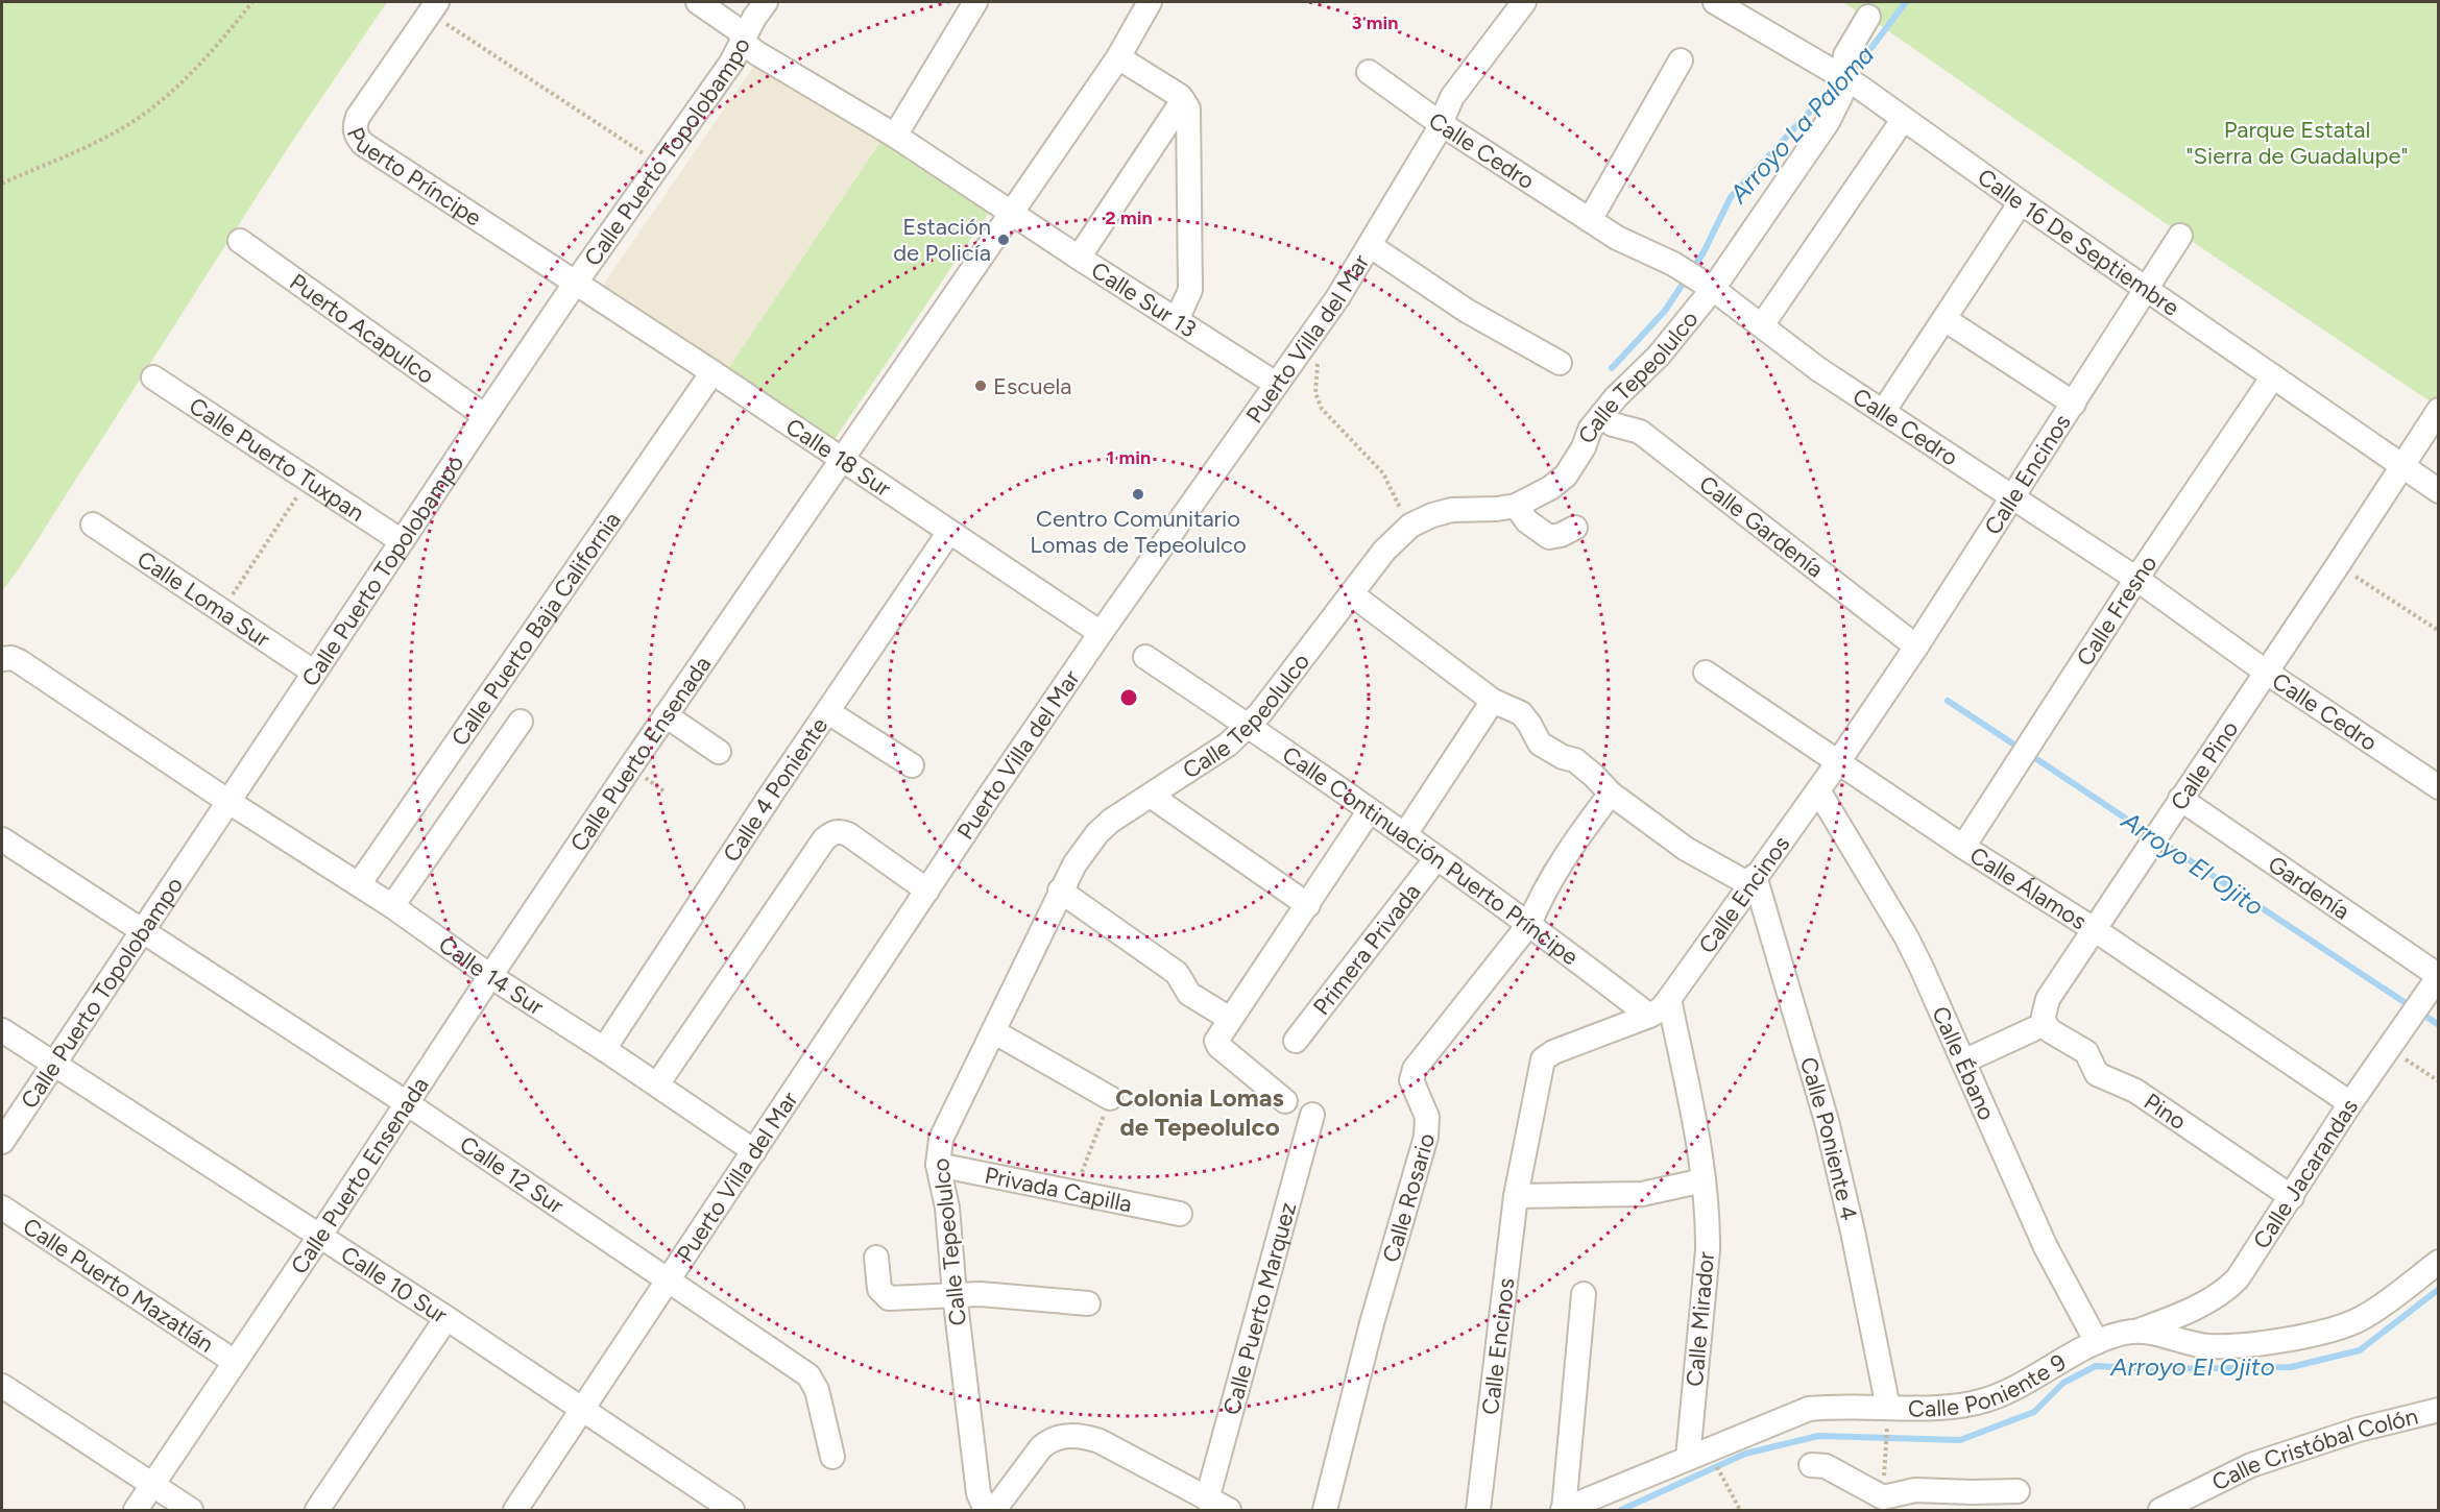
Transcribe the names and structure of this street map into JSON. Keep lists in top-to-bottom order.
{
  "streets": {
    "street": [
      "Calle Cedro",
      "Calle Puerto Topolobampo",
      "Puerto Príncipe",
      "Calle 16 De Septiembre",
      "Calle Sur 13",
      "Puerto Acapulco",
      "Puerto Villa del Mar",
      "Calle Tepeolulco",
      "Calle 18 Sur",
      "Calle Puerto Tuxpan",
      "Calle Encinos",
      "Calle Gardenía",
      "Calle Loma Sur",
      "Calle Fresno",
      "Calle Puerto Baja California",
      "Calle Puerto Ensenada",
      "Calle Pino",
      "Calle 4 Poniente",
      "Calle Continuación Puerto Príncipe",
      "Gardenía",
      "Calle Álamos",
      "Primera Privada",
      "Calle 14 Sur",
      "Calle Ébano",
      "Pino",
      "Calle Poniente 4",
      "Calle Jacarandas",
      "Calle 12 Sur",
      "Privada Capilla",
      "Calle Rosario",
      "Calle Puerto Mazatlán",
      "Calle 10 Sur",
      "Calle Puerto Marquez",
      "Calle Mirador",
      "Calle Poniente 9",
      "Calle Cristóbal Colón"
    ]
  },
  "crossings": [
    ["Calle Cedro", "Puerto Villa del Mar"],
    ["Calle Cedro", "Calle Tepeolulco"],
    ["Calle Cedro", "Calle Encinos"],
    ["Calle Cedro", "Calle Fresno"],
    ["Calle Cedro", "Calle Pino"],
    ["Calle Puerto Topolobampo", "Puerto Príncipe"],
    ["Calle Puerto Topolobampo", "Calle Sur 13"],
    ["Calle Puerto Topolobampo", "Puerto Acapulco"],
    ["Calle Puerto Topolobampo", "Calle 18 Sur"],
    ["Calle Puerto Topolobampo", "Calle Puerto Tuxpan"],
    ["Calle Puerto Topolobampo", "Calle Loma Sur"],
    ["Calle Puerto Topolobampo", "Calle 14 Sur"],
    ["Calle Puerto Topolobampo", "Calle 12 Sur"],
    ["Calle Puerto Topolobampo", "Calle 10 Sur"],
    ["Puerto Príncipe", "Calle 18 Sur"],
    ["Calle 16 De Septiembre", "Calle Tepeolulco"],
    ["Calle 16 De Septiembre", "Calle Encinos"],
    ["Calle 16 De Septiembre", "Calle Fresno"],
    ["Calle 16 De Septiembre", "Calle Pino"],
    ["Calle Sur 13", "Puerto Villa del Mar"],
    ["Calle Sur 13", "Calle Puerto Ensenada"],
    ["Puerto Villa del Mar", "Calle 18 Sur"],
    ["Puerto Villa del Mar", "Calle 14 Sur"],
    ["Puerto Villa del Mar", "Calle 12 Sur"],
    ["Puerto Villa del Mar", "Calle 10 Sur"],
    ["Calle Tepeolulco", "Calle Gardenía"],
    ["Calle Tepeolulco", "Calle Continuación Puerto Príncipe"],
    ["Calle Tepeolulco", "Privada Capilla"],
    ["Calle 18 Sur", "Calle Puerto Baja California"],
    ["Calle 18 Sur", "Calle Puerto Ensenada"],
    ["Calle 18 Sur", "Calle 4 Poniente"],
    ["Calle Encinos", "Calle Gardenía"],
    ["Calle Encinos", "Calle Continuación Puerto Príncipe"],
    ["Calle Encinos", "Calle Álamos"],
    ["Calle Encinos", "Calle Ébano"],
    ["Calle Encinos", "Calle Poniente 4"],
    ["Calle Encinos", "Calle Mirador"],
    ["Calle Fresno", "Calle Álamos"],
    ["Calle Puerto Baja California", "Calle 14 Sur"],
    ["Calle Puerto Ensenada", "Calle 14 Sur"],
    ["Calle Puerto Ensenada", "Calle 12 Sur"],
    ["Calle Puerto Ensenada", "Calle Puerto Mazatlán"],
    ["Calle Puerto Ensenada", "Calle 10 Sur"],
    ["Calle Pino", "Gardenía"],
    ["Calle Pino", "Calle Álamos"],
    ["Calle Pino", "Pino"],
    ["Calle 4 Poniente", "Calle 14 Sur"],
    ["Calle Continuación Puerto Príncipe", "Primera Privada"],
    ["Calle Continuación Puerto Príncipe", "Calle Rosario"],
    ["Gardenía", "Calle Jacarandas"],
    ["Calle Álamos", "Calle Jacarandas"],
    ["Calle Ébano", "Calle Poniente 9"],
    ["Pino", "Calle Jacarandas"],
    ["Calle Poniente 4", "Calle Poniente 9"],
    ["Calle Jacarandas", "Calle Poniente 9"],
    ["Calle Mirador", "Calle Poniente 9"]
  ],
  "districts": ["Colonia Lomas de Tepeolulco"],
  "water": ["Arroyo La Paloma", "Arroyo El Ojito"],
  "parks": ["Parque Estatal \"Sierra de Guadalupe\""],
  "places": ["Estación de Policía", "Escuela", "Centro Comunitario Lomas de Tepeolulco"],
  "rings": ["3 min", "2 min", "1 min"]
}
